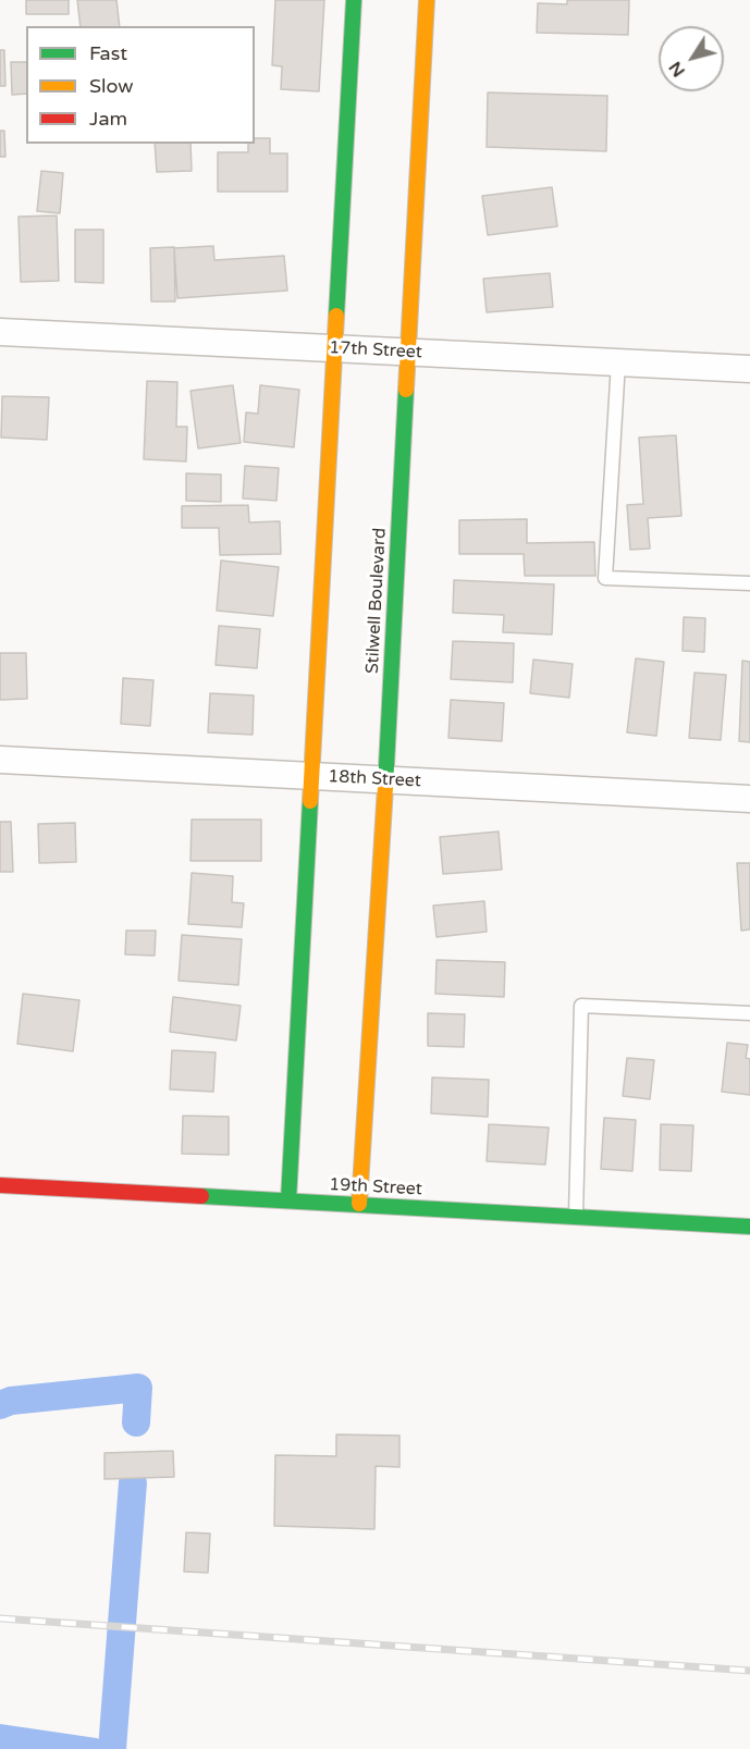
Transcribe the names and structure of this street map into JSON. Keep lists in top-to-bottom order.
{
  "streets": {
    "street": [
      "17th Street",
      "Stilwell Boulevard",
      "18th Street",
      "19th Street"
    ]
  },
  "crossings": [
    ["17th Street", "Stilwell Boulevard"],
    ["Stilwell Boulevard", "18th Street"],
    ["Stilwell Boulevard", "19th Street"]
  ],
  "legend": ["Fast", "Slow", "Jam"],
  "north": "bottom left"
}
